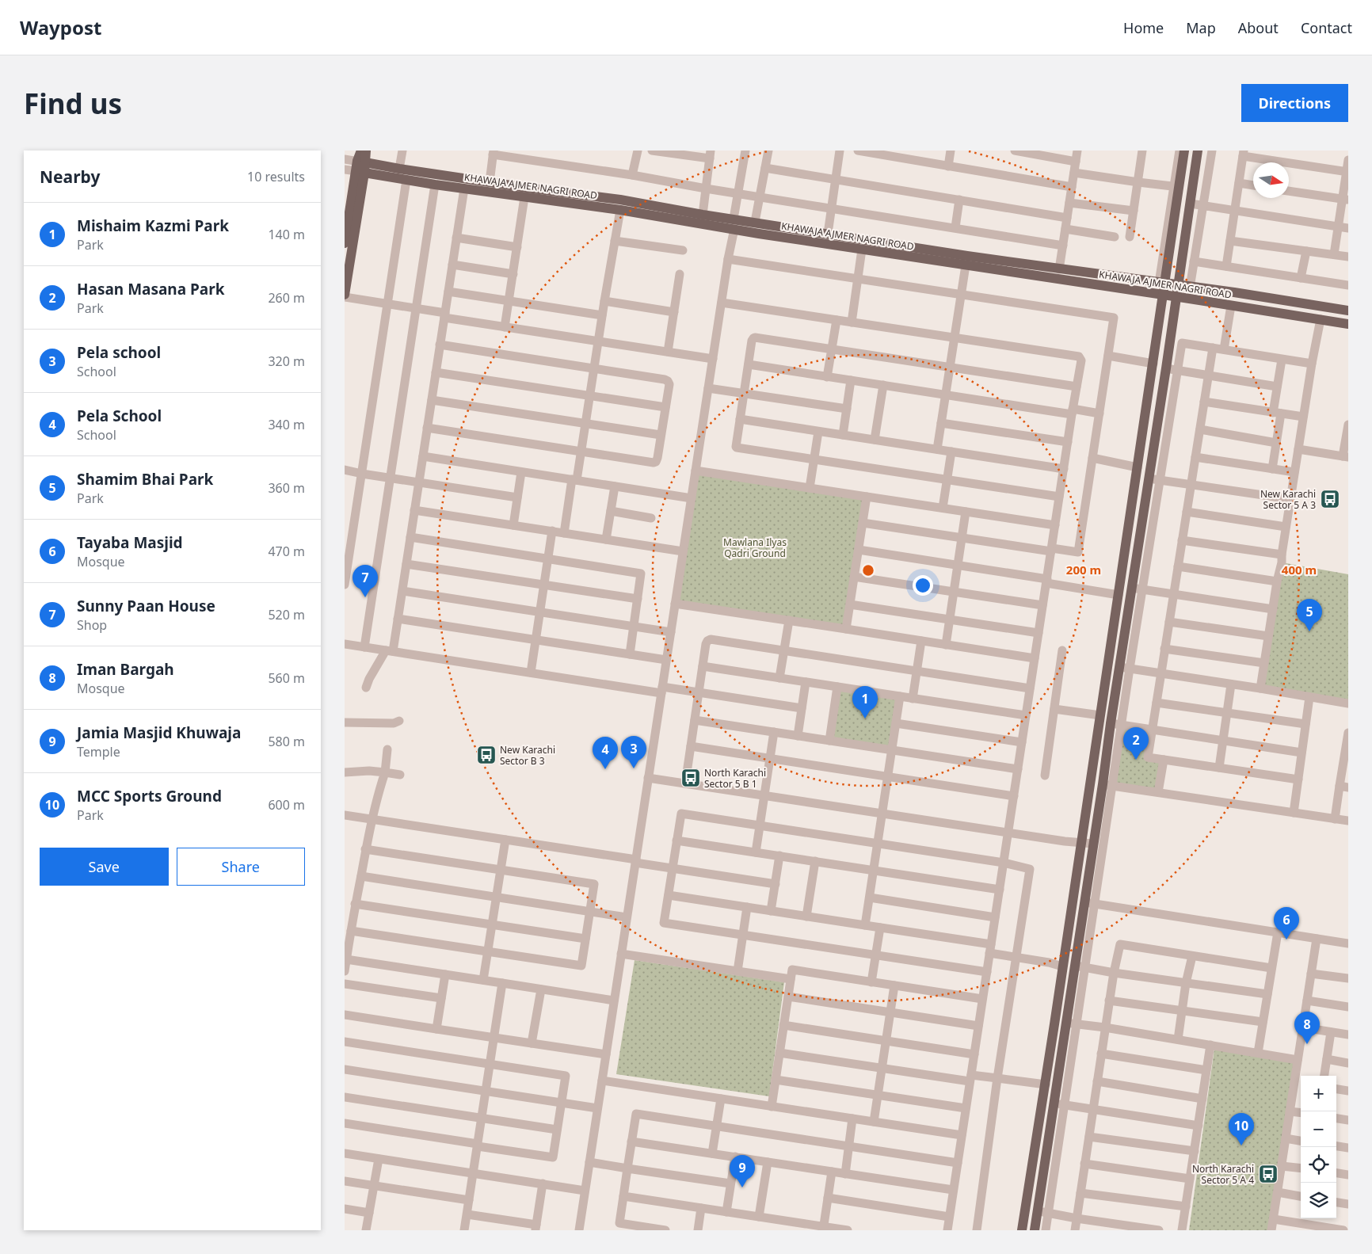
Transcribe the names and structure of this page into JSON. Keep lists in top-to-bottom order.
{
  "streets": {
    "main road": ["KHAWAJA AJMER NAGRI ROAD"]
  },
  "parks": ["Mawlana Ilyas Qadri Ground"],
  "places": {
    "bus stop": [
      "New Karachi Sector 5 A 3",
      "New Karachi Sector B 3",
      "North Karachi Sector 5 B 1",
      "North Karachi Sector 5 A 4"
    ]
  },
  "north": "right",
  "page": {
    "header": "Waypost",
    "nav": [
      "Home",
      "Map",
      "About",
      "Contact"
    ],
    "buttons": [
      "Directions",
      ["Save", "Share"]
    ],
    "title": "Find us",
    "heading": ["Nearby", "10 results"],
    "list": [
      {
        "mark": "1",
        "name": "Mishaim Kazmi Park",
        "note": "Park",
        "value": "140 m"
      },
      {
        "mark": "2",
        "name": "Hasan Masana Park",
        "note": "Park",
        "value": "260 m"
      },
      {
        "mark": "3",
        "name": "Pela school",
        "note": "School",
        "value": "320 m"
      },
      {
        "mark": "4",
        "name": "Pela School",
        "note": "School",
        "value": "340 m"
      },
      {
        "mark": "5",
        "name": "Shamim Bhai Park",
        "note": "Park",
        "value": "360 m"
      },
      {
        "mark": "6",
        "name": "Tayaba Masjid",
        "note": "Mosque",
        "value": "470 m"
      },
      {
        "mark": "7",
        "name": "Sunny Paan House",
        "note": "Shop",
        "value": "520 m"
      },
      {
        "mark": "8",
        "name": "Iman Bargah",
        "note": "Mosque",
        "value": "560 m"
      },
      {
        "mark": "9",
        "name": "Jamia Masjid Khuwaja",
        "note": "Temple",
        "value": "580 m"
      },
      {
        "mark": "10",
        "name": "MCC Sports Ground",
        "note": "Park",
        "value": "600 m"
      }
    ],
    "pins": [
      "7",
      "5",
      "1",
      "2",
      "3",
      "4",
      "6",
      "8",
      "10",
      "9"
    ],
    "map_buttons": ["+", "−"]
  },
  "rings": ["200 m", "400 m"]
}
